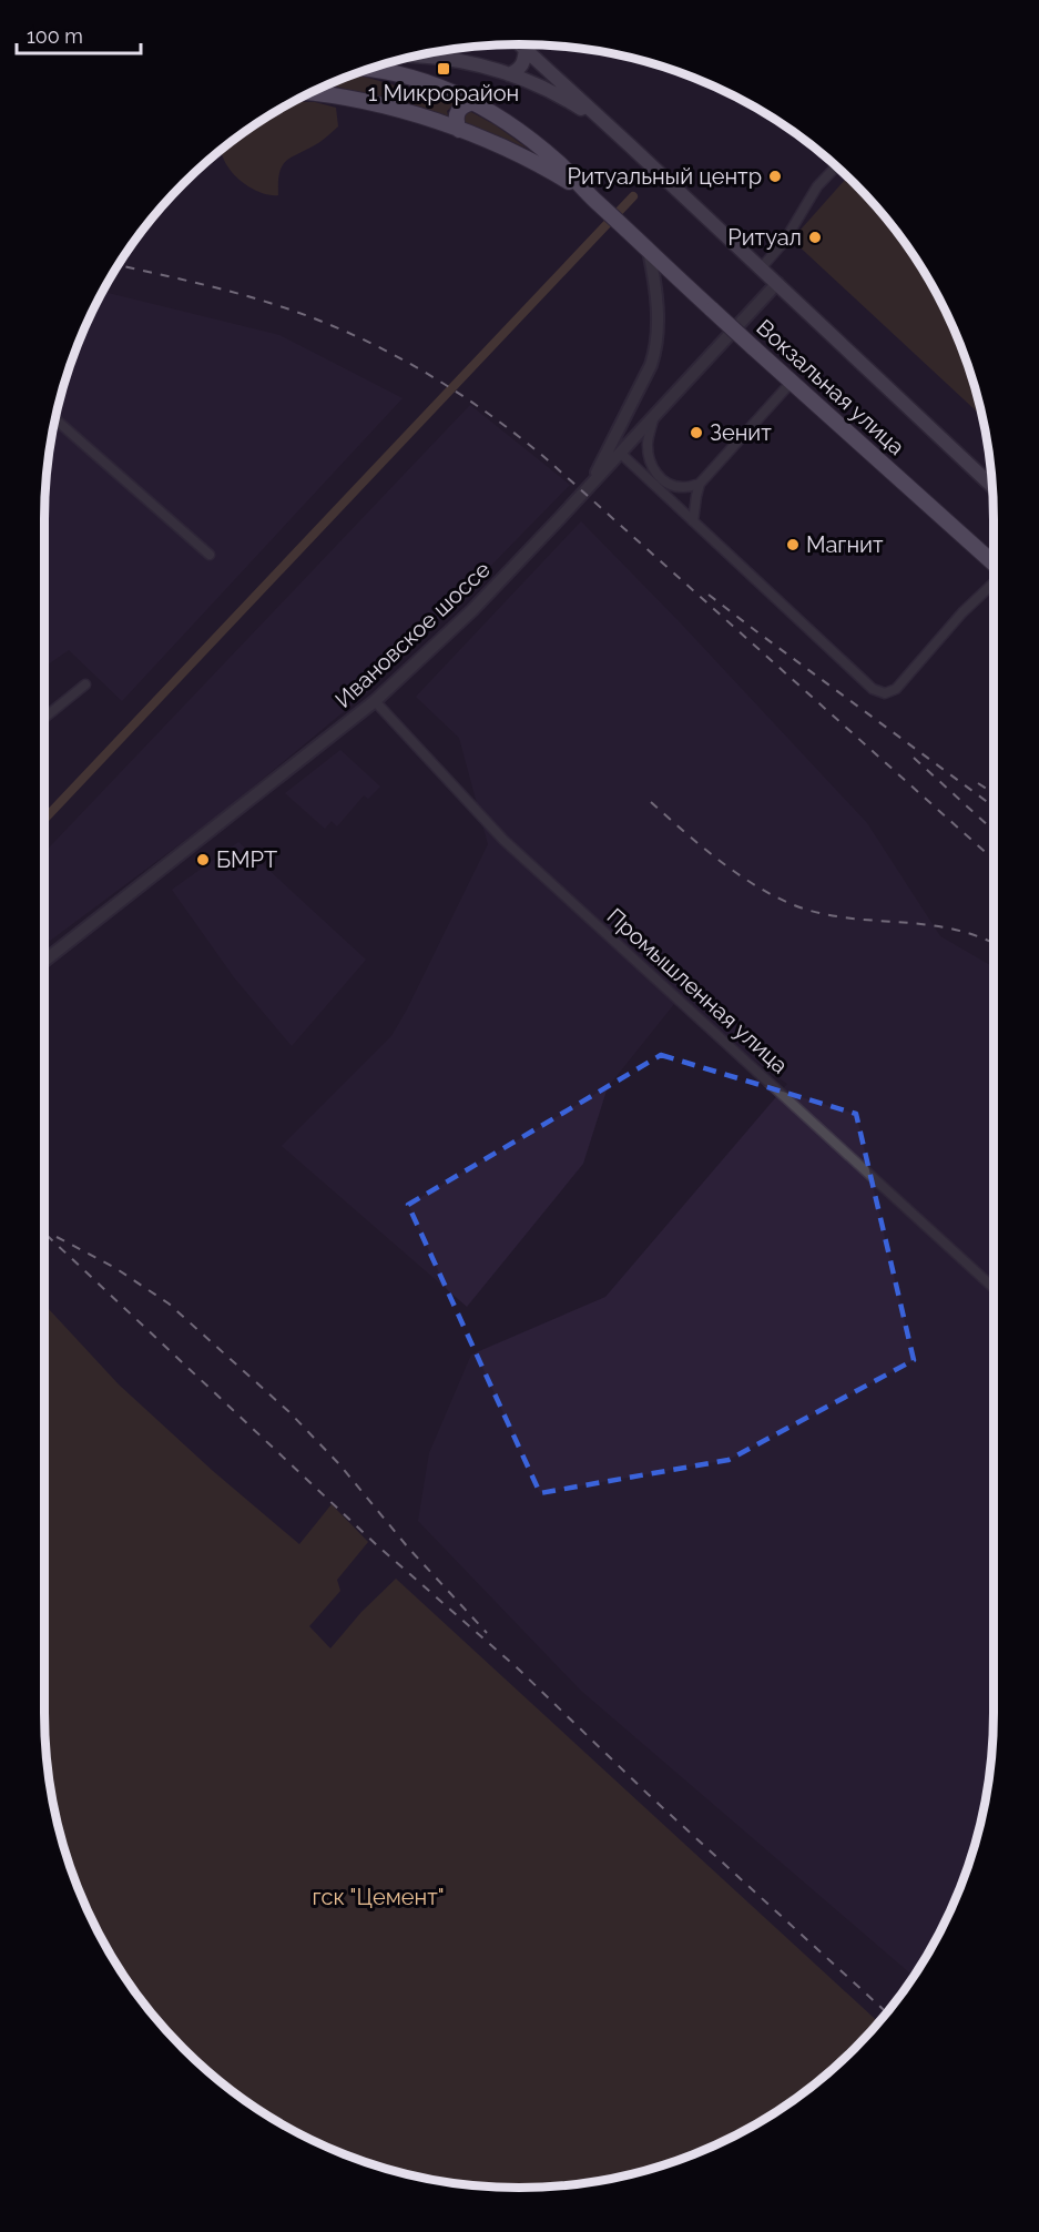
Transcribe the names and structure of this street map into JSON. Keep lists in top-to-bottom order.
{
  "streets": {
    "highway": ["Вокзальная улица"],
    "street": ["Ивановское шоссе", "Промышленная улица"]
  },
  "crossings": [
    ["Ивановское шоссе", "Промышленная улица"]
  ],
  "parks": ["гск \"Цемент\""],
  "places": {
    "transit": ["1 Микрорайон"],
    "other": [
      "Ритуальный центр",
      "Ритуал",
      "Зенит",
      "Магнит",
      "БМРТ"
    ]
  },
  "scale_bar": "100 m"
}
